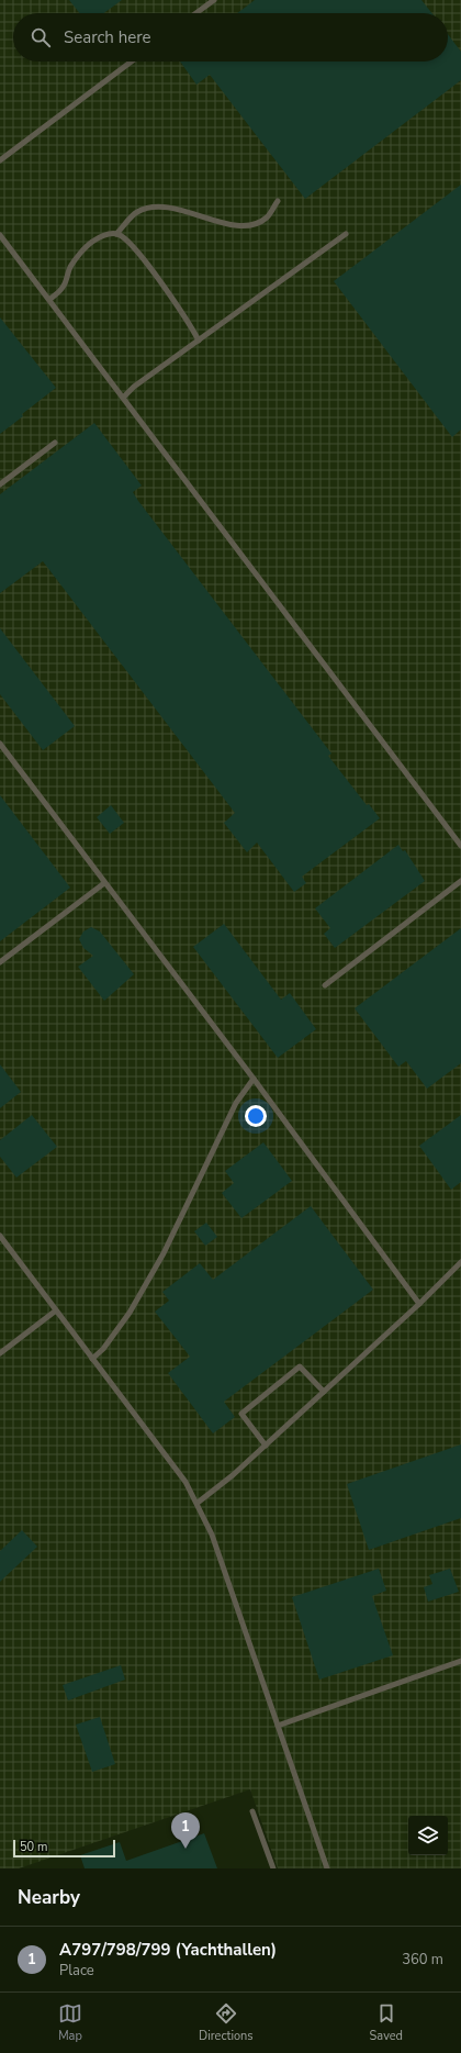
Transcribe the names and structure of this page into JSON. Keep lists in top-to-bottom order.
{
  "scale_bar": "50 m",
  "page": {
    "search": "Search here",
    "pins": "1",
    "scale": "50 m",
    "heading": "Nearby",
    "list": [
      {
        "mark": "1",
        "name": "A797/798/799 (Yachthallen)",
        "note": "Place",
        "value": "360 m"
      }
    ],
    "nav": ["Map", "Directions", "Saved"]
  }
}
